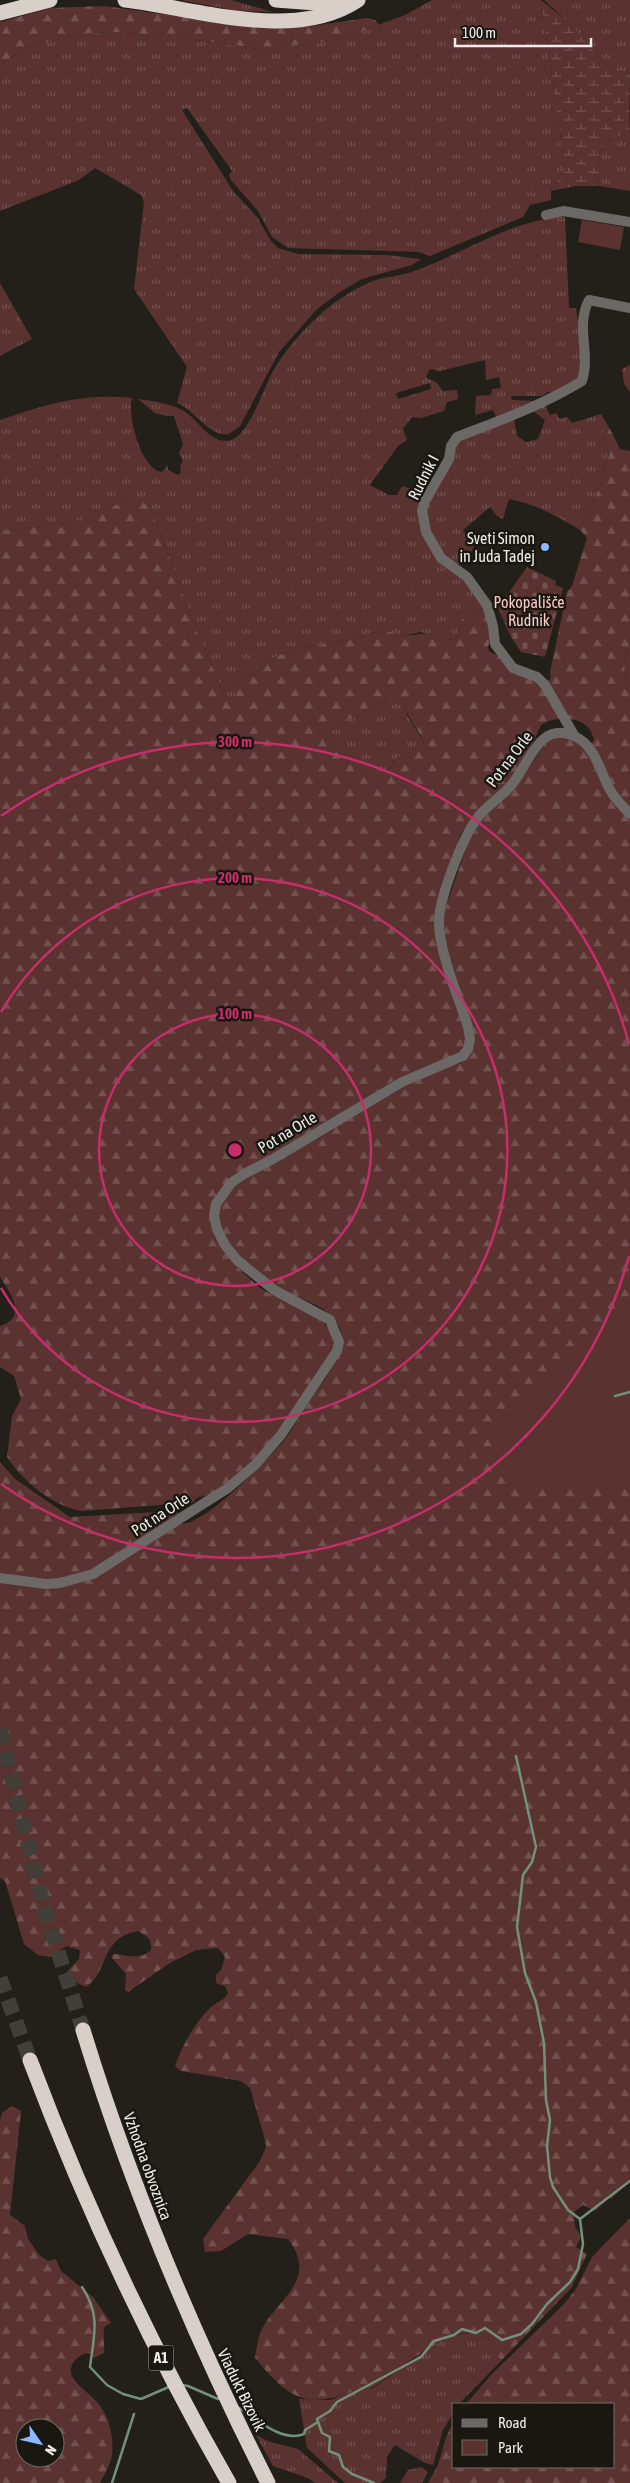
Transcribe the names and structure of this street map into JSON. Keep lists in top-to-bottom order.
{
  "streets": {
    "highway": ["Vzhodna obvoznica", "A1", "Viadukt Bizovik"],
    "street": ["Rudnik I", "Pot na Orle"]
  },
  "crossings": [
    ["Rudnik I", "Pot na Orle"],
    ["Vzhodna obvoznica", "Viadukt Bizovik"]
  ],
  "parks": ["Pokopališče Rudnik"],
  "places": ["Sveti Simon in Juda Tadej"],
  "legend": ["Road", "Park"],
  "scale_bar": "100 m",
  "north": "bottom right",
  "rings": ["300 m", "200 m", "100 m"]
}
